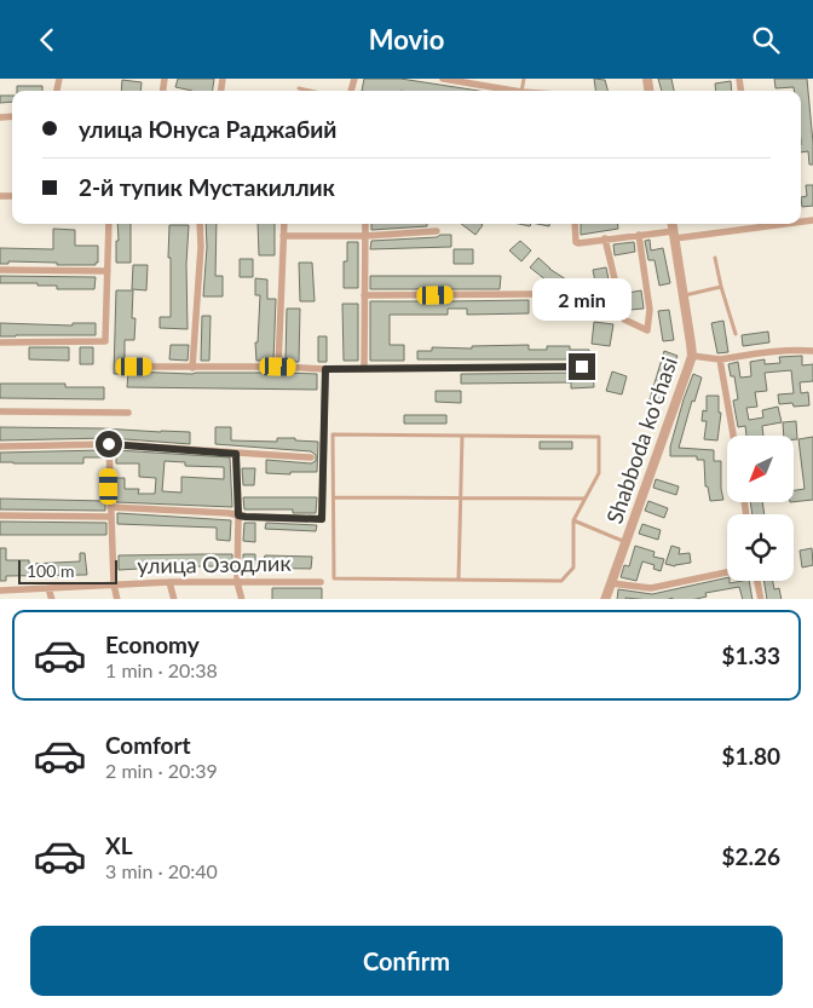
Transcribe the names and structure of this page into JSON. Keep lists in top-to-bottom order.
{
  "streets": {
    "street": ["Shabboda ko'chasi", "улица Озодлик"]
  },
  "scale_bar": "100 m",
  "north": "bottom left",
  "page": {
    "header": "Movio",
    "banner": ["улица Юнуса Раджабий", "2-й тупик Мустакиллик"],
    "bubble": "2 min",
    "scale": "100 m",
    "list": [
      {
        "name": "Economy",
        "note": "1 min · 20:38",
        "value": "$1.33"
      },
      {
        "name": "Comfort",
        "note": "2 min · 20:39",
        "value": "$1.80"
      },
      {
        "name": "XL",
        "note": "3 min · 20:40",
        "value": "$2.26"
      }
    ],
    "buttons": "Confirm"
  }
}
